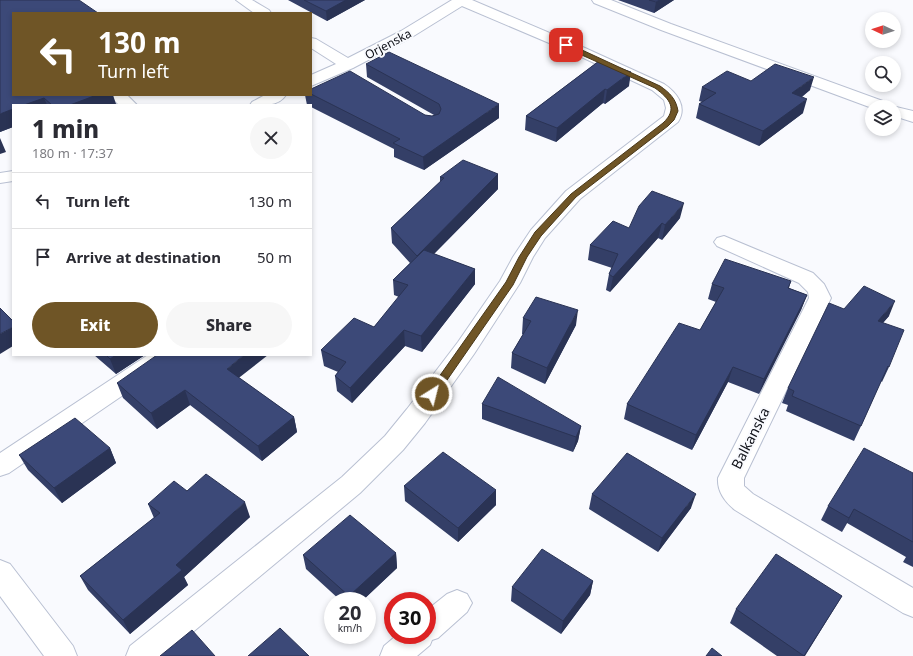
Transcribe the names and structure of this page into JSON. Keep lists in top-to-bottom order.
{
  "streets": {
    "street": ["Orjenska", "Balkanska"]
  },
  "north": "left",
  "page": {
    "turn": ["130 m", "Turn left"],
    "heading": ["1 min", "180 m · 17:37"],
    "list": [
      {
        "name": "Turn left",
        "value": "130 m"
      },
      {
        "name": "Arrive at destination",
        "value": "50 m"
      }
    ],
    "buttons": ["Exit", "Share"],
    "speed": "20 km/h",
    "limit": "30"
  }
}
